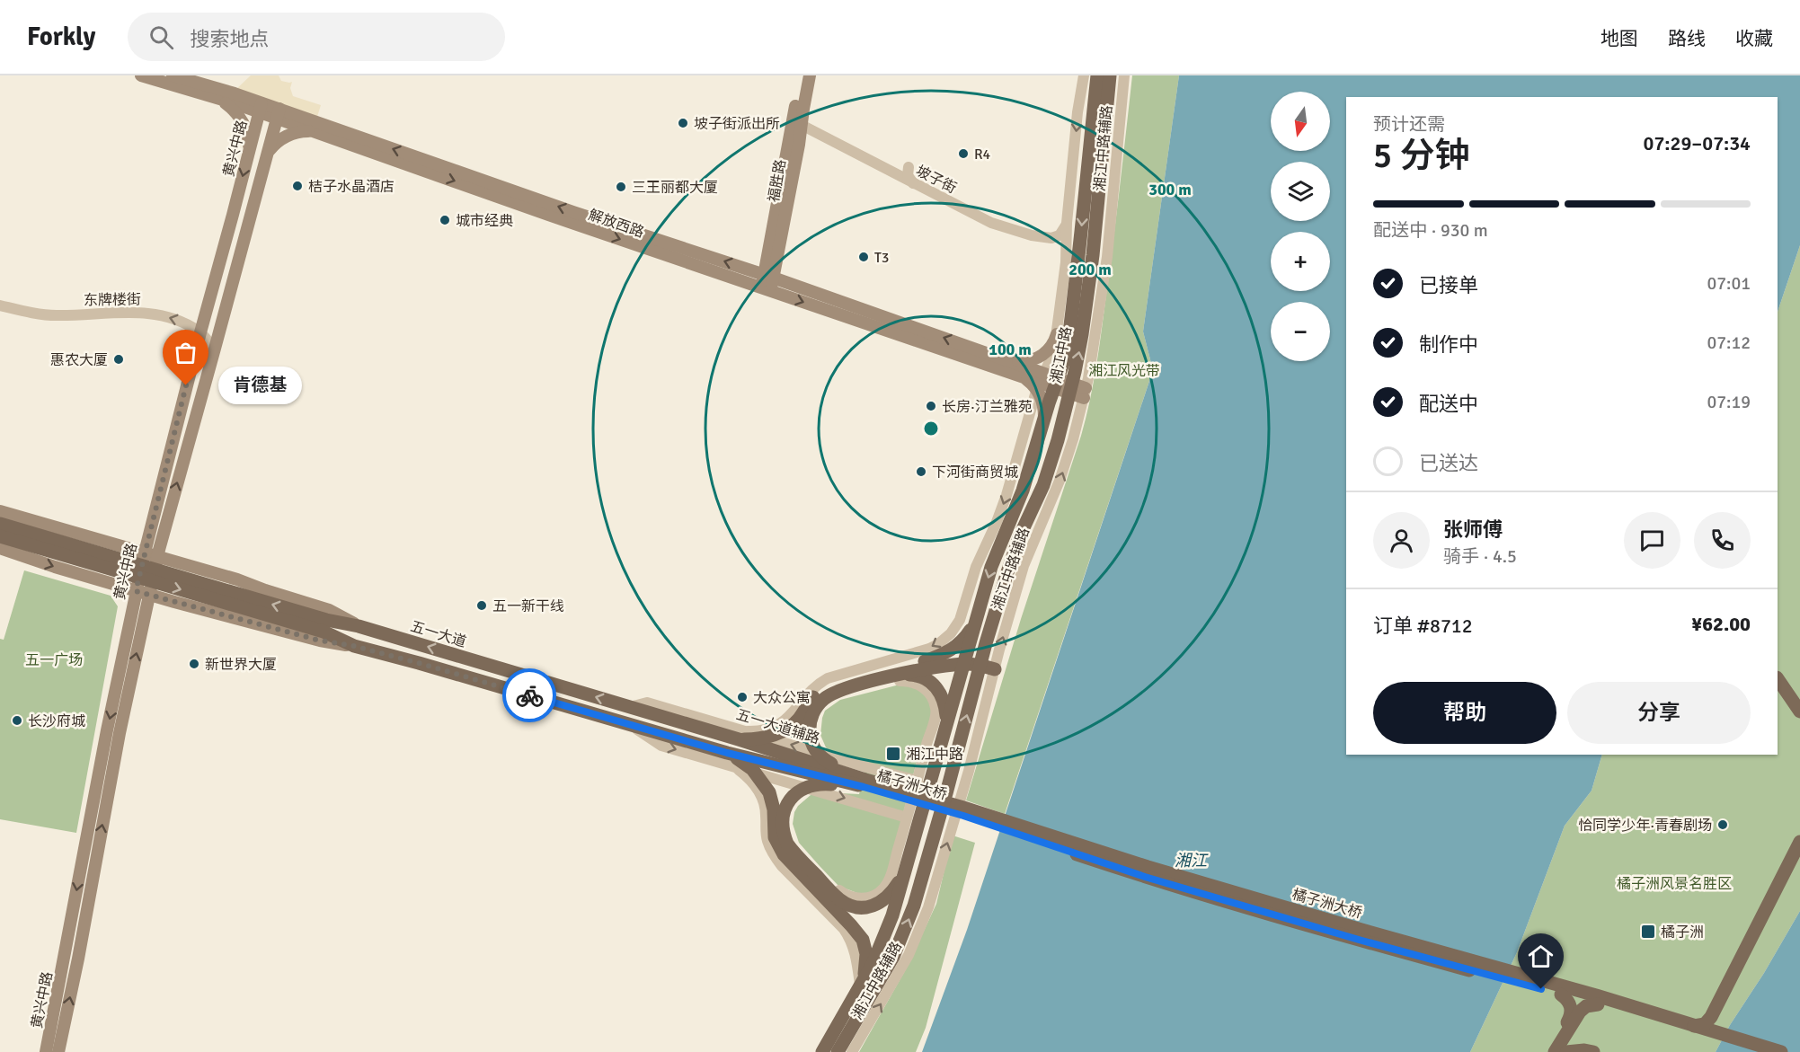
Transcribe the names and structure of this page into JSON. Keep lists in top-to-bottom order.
{
  "streets": {
    "main road": [
      "黄兴中路",
      "福胜路",
      "解放西路",
      "湘江中路",
      "五一大道",
      "橘子洲大桥"
    ],
    "street": [
      "湘江中路辅路",
      "坡子街",
      "东牌楼街",
      "五一大道辅路"
    ]
  },
  "crossings": [
    ["黄兴中路", "解放西路"],
    ["黄兴中路", "东牌楼街"],
    ["黄兴中路", "五一大道"],
    ["湘江中路辅路", "坡子街"],
    ["湘江中路辅路", "解放西路"],
    ["湘江中路辅路", "湘江中路"],
    ["湘江中路辅路", "五一大道"],
    ["湘江中路辅路", "五一大道辅路"],
    ["坡子街", "福胜路"],
    ["福胜路", "解放西路"],
    ["解放西路", "湘江中路"],
    ["五一大道", "五一大道辅路"],
    ["五一大道", "橘子洲大桥"]
  ],
  "one_way": ["东牌楼街"],
  "water": ["湘江"],
  "parks": ["湘江风光带", "五一广场", "橘子洲风景名胜区"],
  "places": {
    "other": [
      "坡子街派出所",
      "R4",
      "桔子水晶酒店",
      "三王丽都大厦",
      "城市经典",
      "T3",
      "惠农大厦",
      "肯德基",
      "长房·汀兰雅苑",
      "下河街商贸城",
      "五一新干线",
      "新世界大厦",
      "大众公寓",
      "长沙府城",
      "恰同学少年·青春剧场"
    ],
    "transit": ["湘江中路", "橘子洲"]
  },
  "north": "bottom",
  "page": {
    "header": "Forkly",
    "search": "搜索地点",
    "nav": ["地图", "路线", "收藏"],
    "map_buttons": ["+", "−"],
    "heading": ["5 分钟", "预计还需", "07:29–07:34"],
    "panel": [
      "张师傅",
      "骑手 · 4.5",
      "订单 #8712",
      "¥62.00"
    ],
    "bar": "配送中 · 930 m",
    "list": [
      ["已接单", "07:01"],
      ["制作中", "07:12"],
      ["配送中", "07:19"],
      "已送达"
    ],
    "bubble": "肯德基",
    "buttons": ["帮助", "分享"]
  },
  "rings": ["300 m", "200 m", "100 m"]
}
